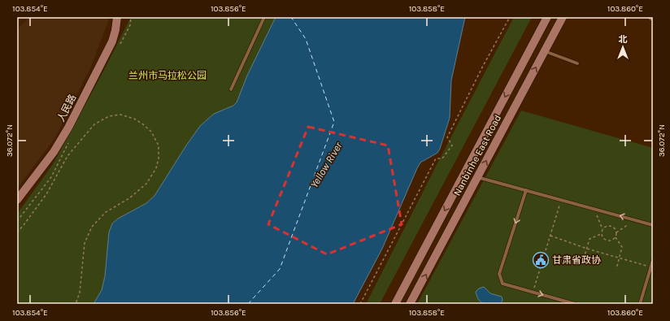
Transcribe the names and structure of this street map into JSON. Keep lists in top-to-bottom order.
{
  "streets": {
    "main road": ["人民路", "Nanbinhe East Road"]
  },
  "water": ["Yellow River"],
  "parks": ["兰州市马拉松公园"],
  "places": {
    "public building": ["甘肃省政协"]
  },
  "north": "top",
  "coordinates": [
    "103.854°E",
    "103.856°E",
    "103.858°E",
    "103.860°E",
    "36.072°N"
  ]
}
